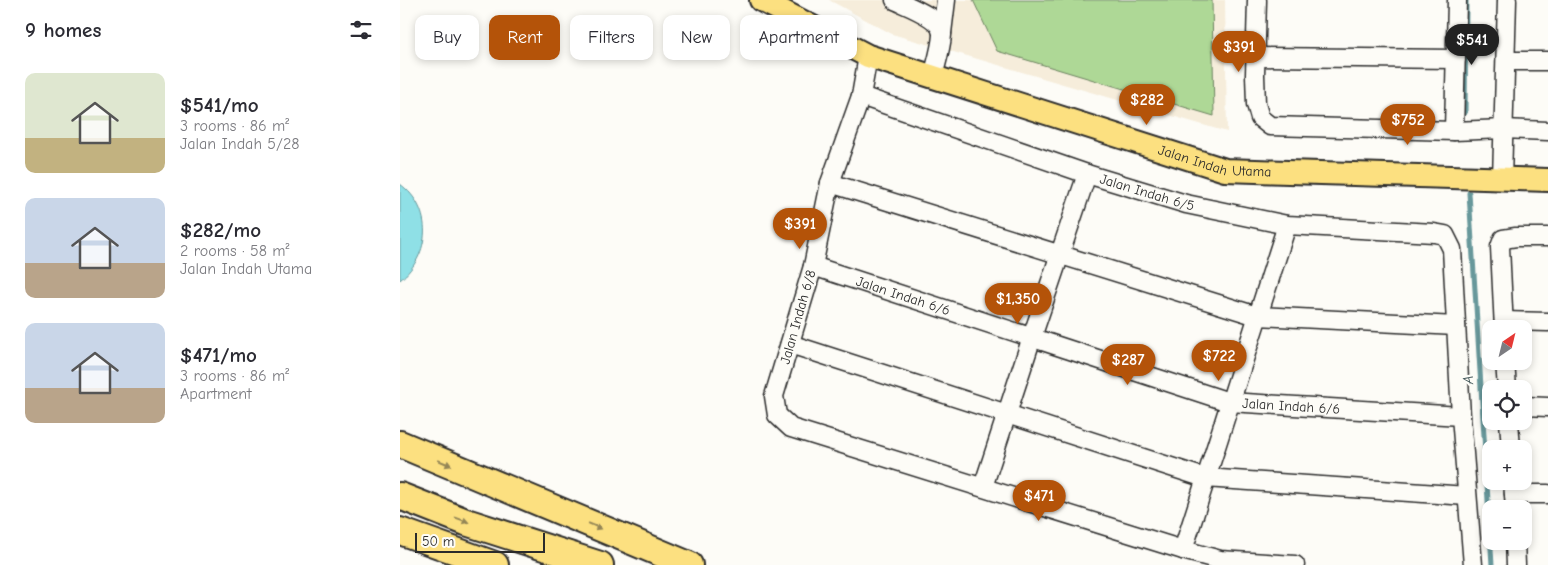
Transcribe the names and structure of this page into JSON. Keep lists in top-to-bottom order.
{
  "streets": {
    "main road": ["Jalan Indah Utama"],
    "street": ["Jalan Indah 6/5", "Jalan Indah 6/6", "Jalan Indah 6/8"]
  },
  "crossings": [
    ["Jalan Indah Utama", "Jalan Indah 6/8"],
    ["Jalan Indah 6/5", "Jalan Indah 6/8"],
    ["Jalan Indah 6/6", "Jalan Indah 6/8"]
  ],
  "water": ["A"],
  "scale_bar": "50 m",
  "north": "top right",
  "page": {
    "heading": "9 homes",
    "chip": [
      "Buy",
      "Rent",
      "Filters",
      "New",
      "Apartment"
    ],
    "price": [
      "$541",
      "$391",
      "$282",
      "$752",
      "$391",
      "$1,350",
      "$722",
      "$287",
      "$471"
    ],
    "list": [
      {
        "name": "$541/mo",
        "note": "3 rooms · 86 m² · Jalan Indah 5/28"
      },
      {
        "name": "$282/mo",
        "note": "2 rooms · 58 m² · Jalan Indah Utama"
      },
      {
        "name": "$471/mo",
        "note": "3 rooms · 86 m² · Apartment"
      }
    ],
    "map_buttons": ["+", "−"],
    "scale": "50 m"
  }
}
